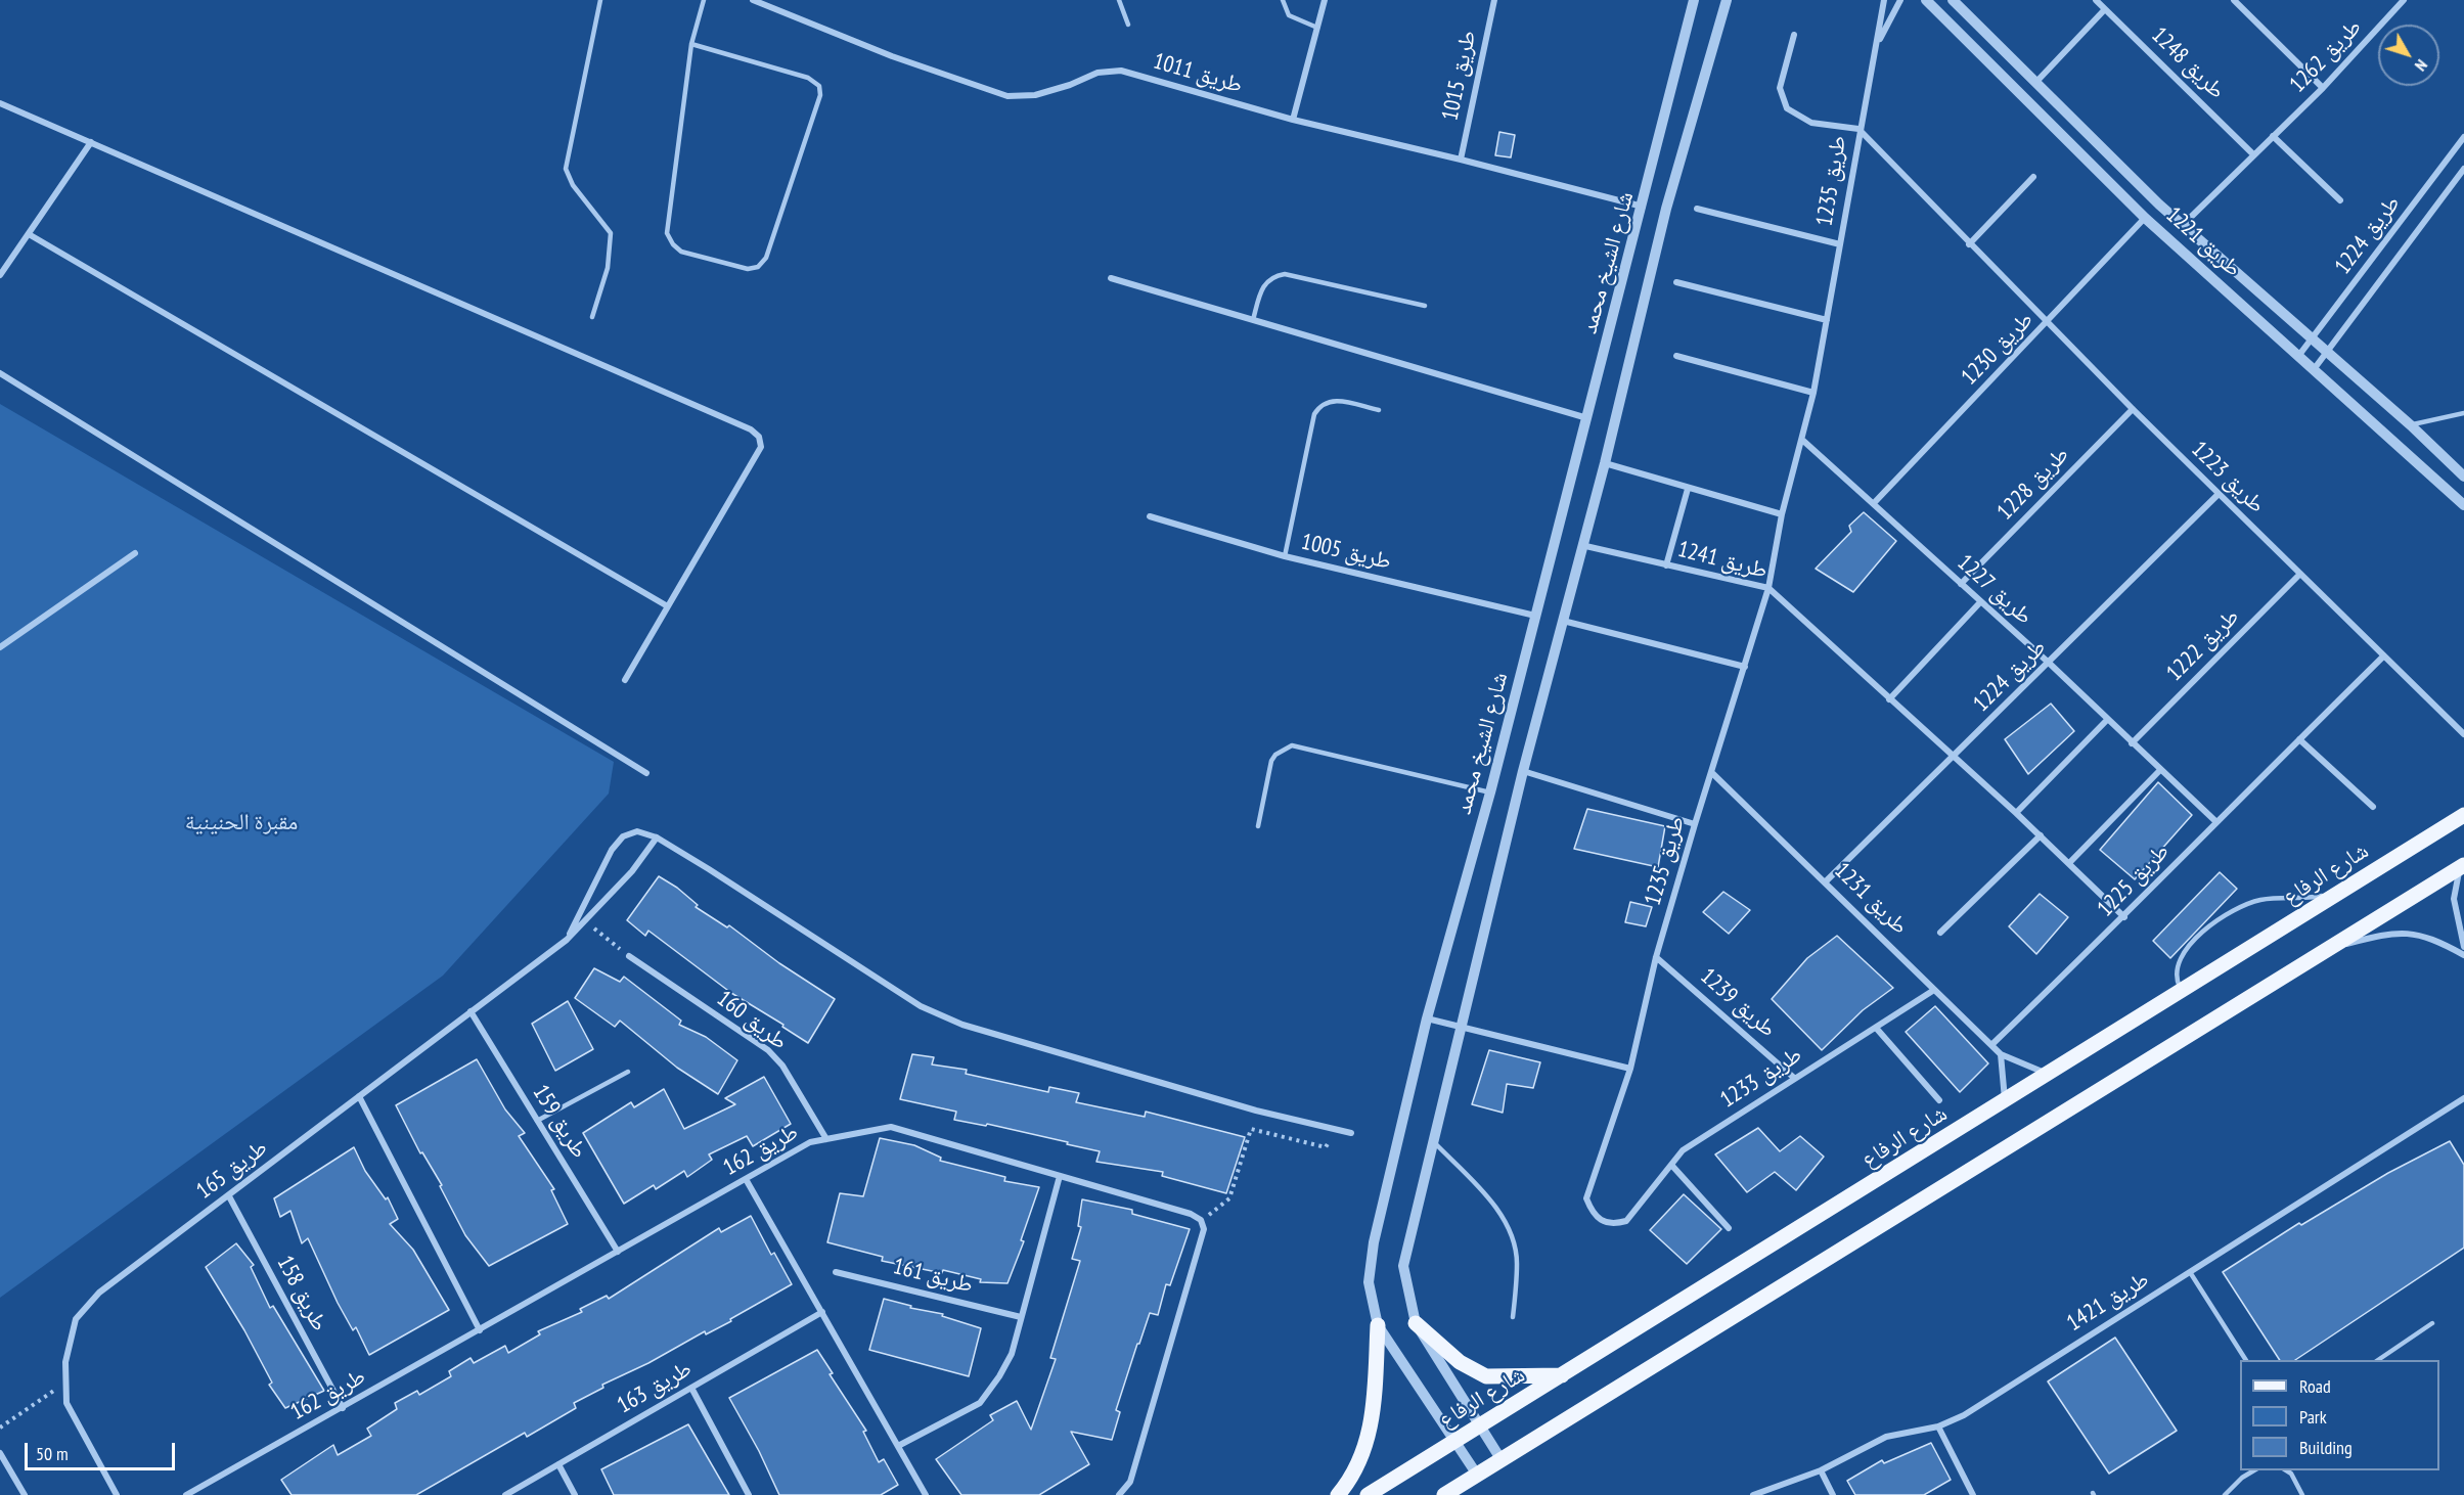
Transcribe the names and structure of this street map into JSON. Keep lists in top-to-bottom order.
{
  "streets": {
    "main road": ["شارع الرفاع"],
    "street": [
      "طريق 1262",
      "طريق 1248",
      "طريق 1011",
      "طريق 1015",
      "طريق 1235",
      "طريق 1224",
      "طريق 1221",
      "شارع الشيخ محمد",
      "طريق 1230",
      "طريق 1223",
      "طريق 1228",
      "طريق 1005",
      "طريق 1241",
      "طريق 1227",
      "طريق 1222",
      "طريق 1225",
      "طريق 1231",
      "طريق 1239",
      "طريق 160",
      "طريق 1233",
      "طريق 159",
      "طريق 162",
      "طريق 165",
      "طريق 161",
      "طريق 158",
      "طريق 1421",
      "طريق 163"
    ]
  },
  "crossings": [
    ["طريق 1262", "طريق 1248"],
    ["طريق 1262", "طريق 1221"],
    ["طريق 1011", "طريق 1015"],
    ["طريق 1011", "شارع الشيخ محمد"],
    ["طريق 1235", "طريق 1223"],
    ["طريق 1235", "طريق 1241"],
    ["طريق 1235", "طريق 1227"],
    ["طريق 1235", "طريق 1231"],
    ["طريق 1235", "طريق 1239"],
    ["طريق 1235", "طريق 1233"],
    ["طريق 1224", "طريق 1221"],
    ["طريق 1224", "طريق 1223"],
    ["طريق 1224", "طريق 1241"],
    ["طريق 1224", "طريق 1227"],
    ["طريق 1224", "طريق 1231"],
    ["طريق 1221", "طريق 1230"],
    ["شارع الشيخ محمد", "طريق 1005"],
    ["شارع الشيخ محمد", "طريق 1241"],
    ["شارع الشيخ محمد", "شارع الرفاع"],
    ["طريق 1230", "طريق 1223"],
    ["طريق 1230", "طريق 1227"],
    ["طريق 1223", "طريق 1228"],
    ["طريق 1223", "طريق 1222"],
    ["طريق 1223", "طريق 1225"],
    ["طريق 1228", "طريق 1227"],
    ["طريق 1241", "طريق 1225"],
    ["طريق 1227", "طريق 1222"],
    ["طريق 1227", "طريق 1225"],
    ["شارع الرفاع", "طريق 1231"],
    ["طريق 1225", "طريق 1231"],
    ["طريق 1231", "طريق 1233"],
    ["طريق 1239", "طريق 1233"],
    ["طريق 160", "طريق 162"],
    ["طريق 159", "طريق 162"],
    ["طريق 159", "طريق 165"],
    ["طريق 162", "طريق 158"],
    ["طريق 165", "طريق 158"]
  ],
  "parks": ["مقبرة الحنينية"],
  "legend": ["Road", "Park", "Building"],
  "scale_bar": "50 m",
  "north": "bottom right"
}
